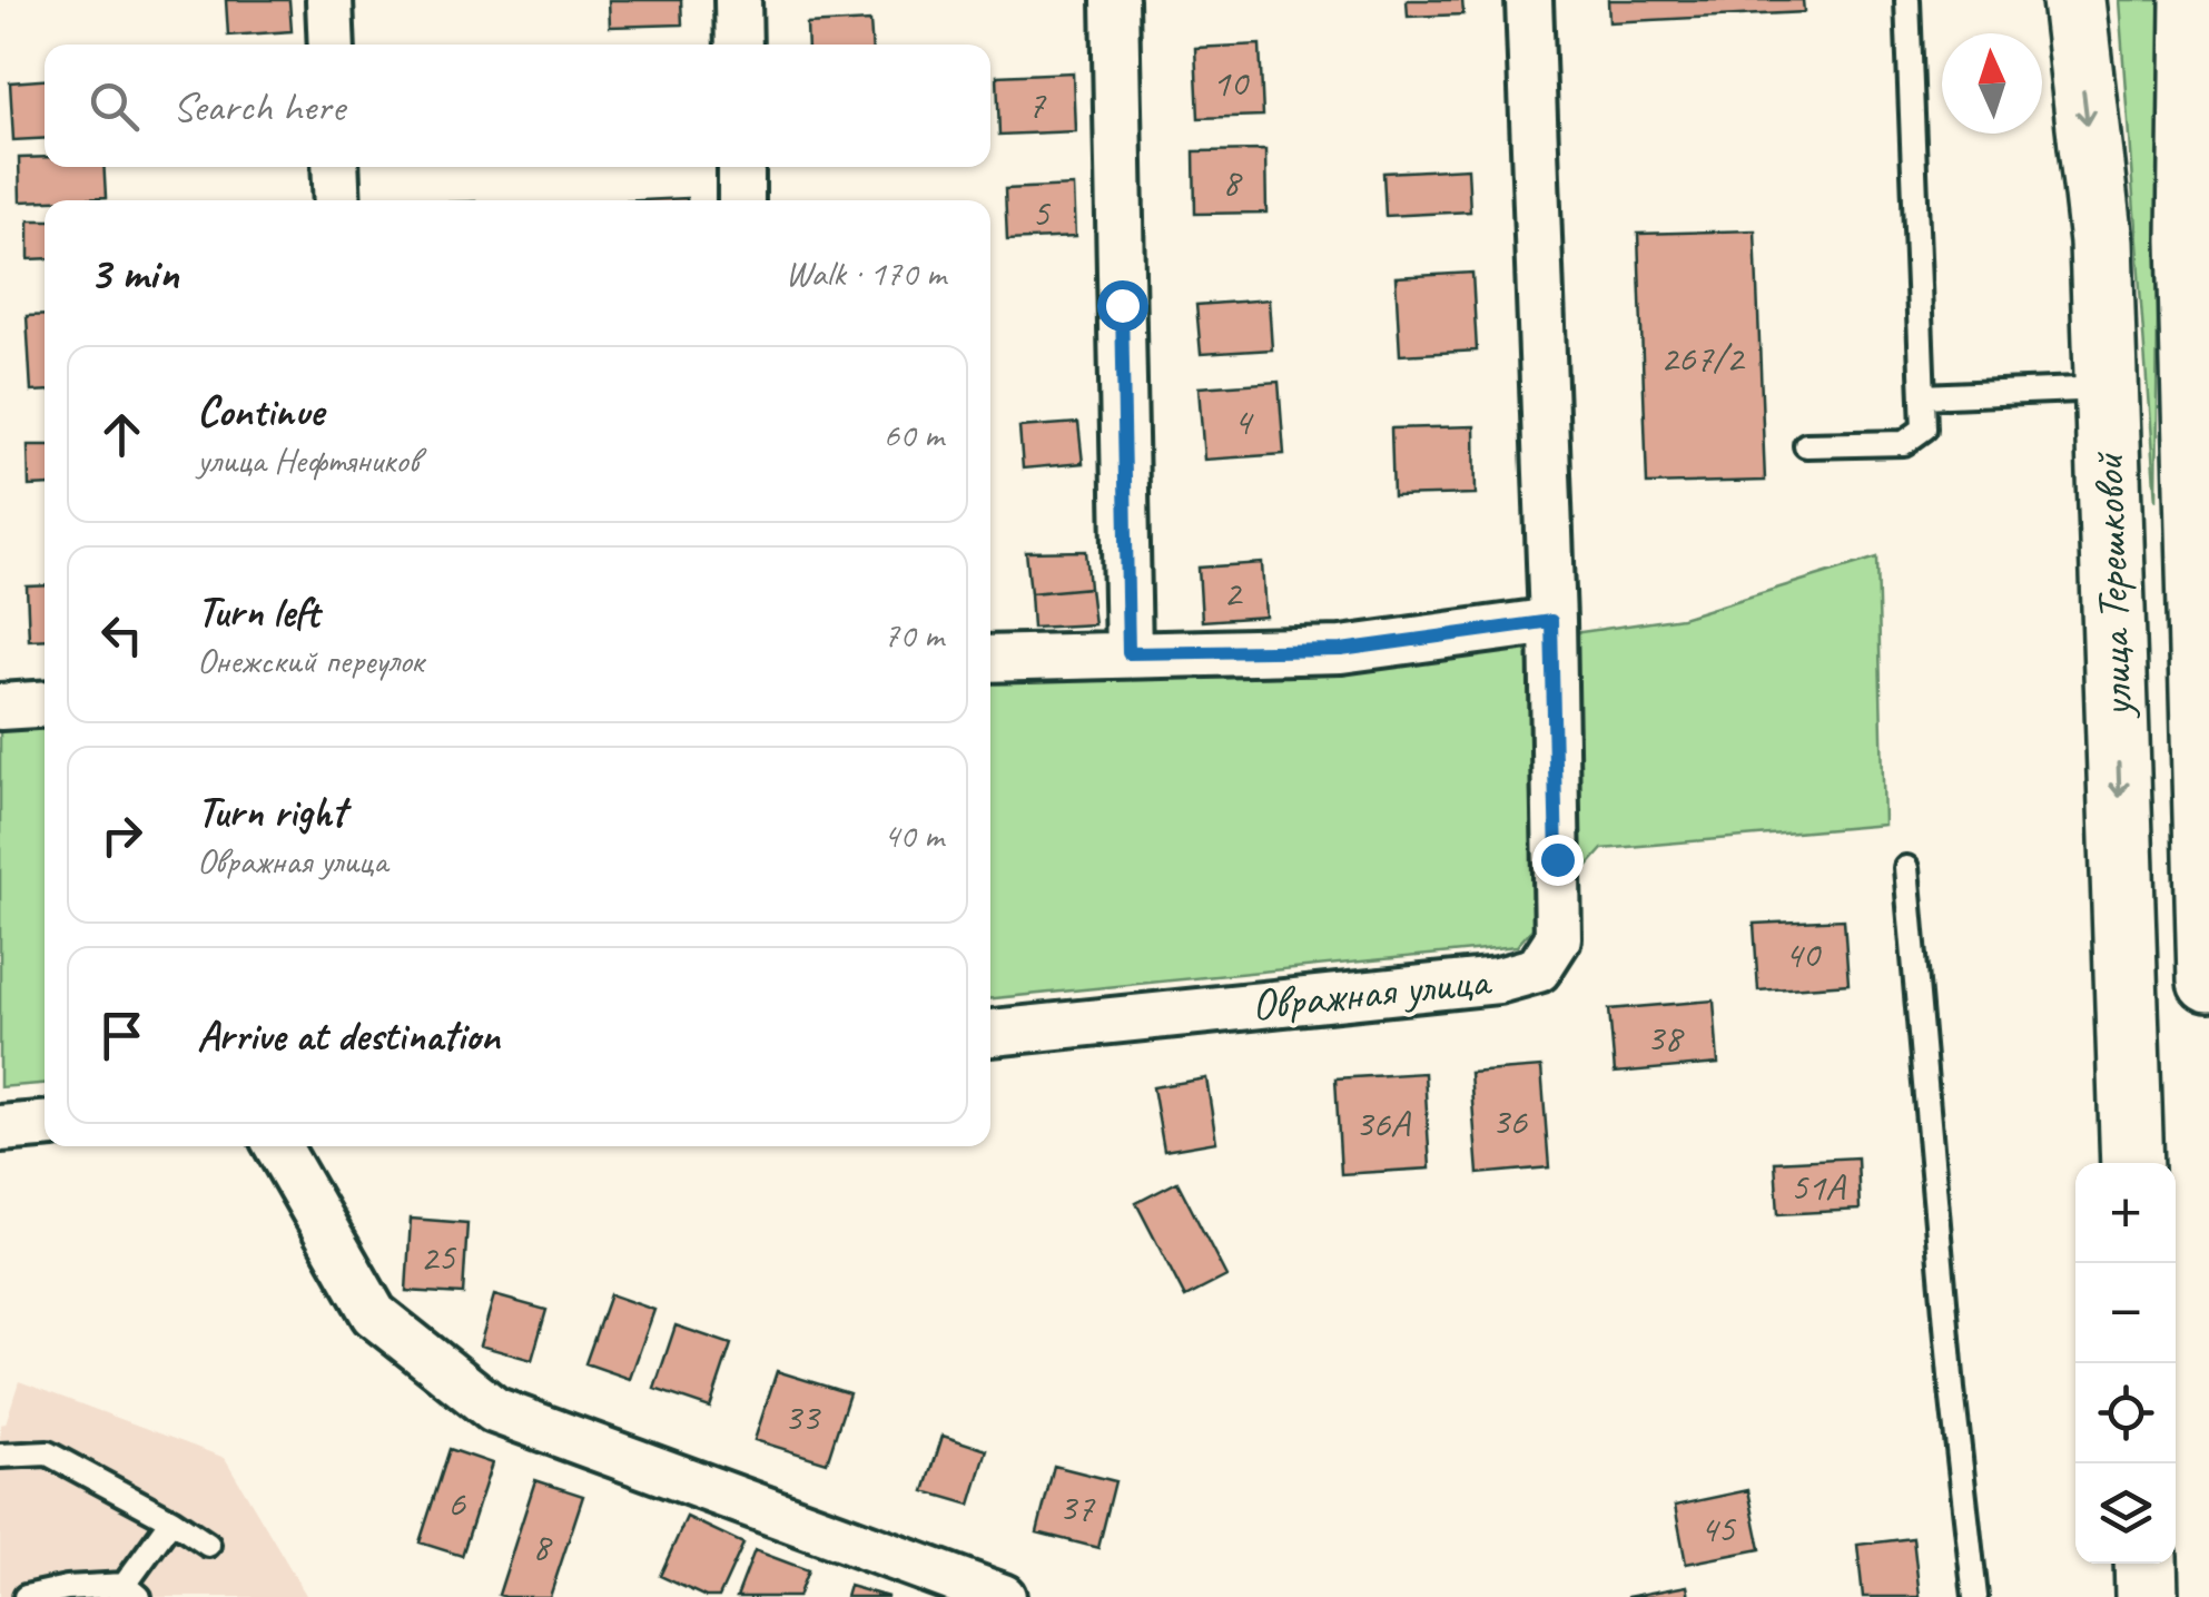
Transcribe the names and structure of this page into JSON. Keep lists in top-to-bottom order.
{
  "streets": {
    "main road": ["улица Терешковой"],
    "street": ["Овражная улица"]
  },
  "house_numbers": [
    "10",
    "7",
    "8",
    "5",
    "267/2",
    "4",
    "2",
    "40",
    "38",
    "36",
    "36А",
    "51А",
    "25",
    "33",
    "6",
    "37",
    "45",
    "8"
  ],
  "north": "top",
  "page": {
    "search": "Search here",
    "heading": ["3 min", "Walk · 170 m"],
    "list": [
      ["Continue", "улица Нефтяников", "60 m"],
      ["Turn left", "Онежский переулок", "70 m"],
      ["Turn right", "Овражная улица", "40 m"],
      "Arrive at destination"
    ],
    "map_buttons": ["+", "−"]
  }
}
